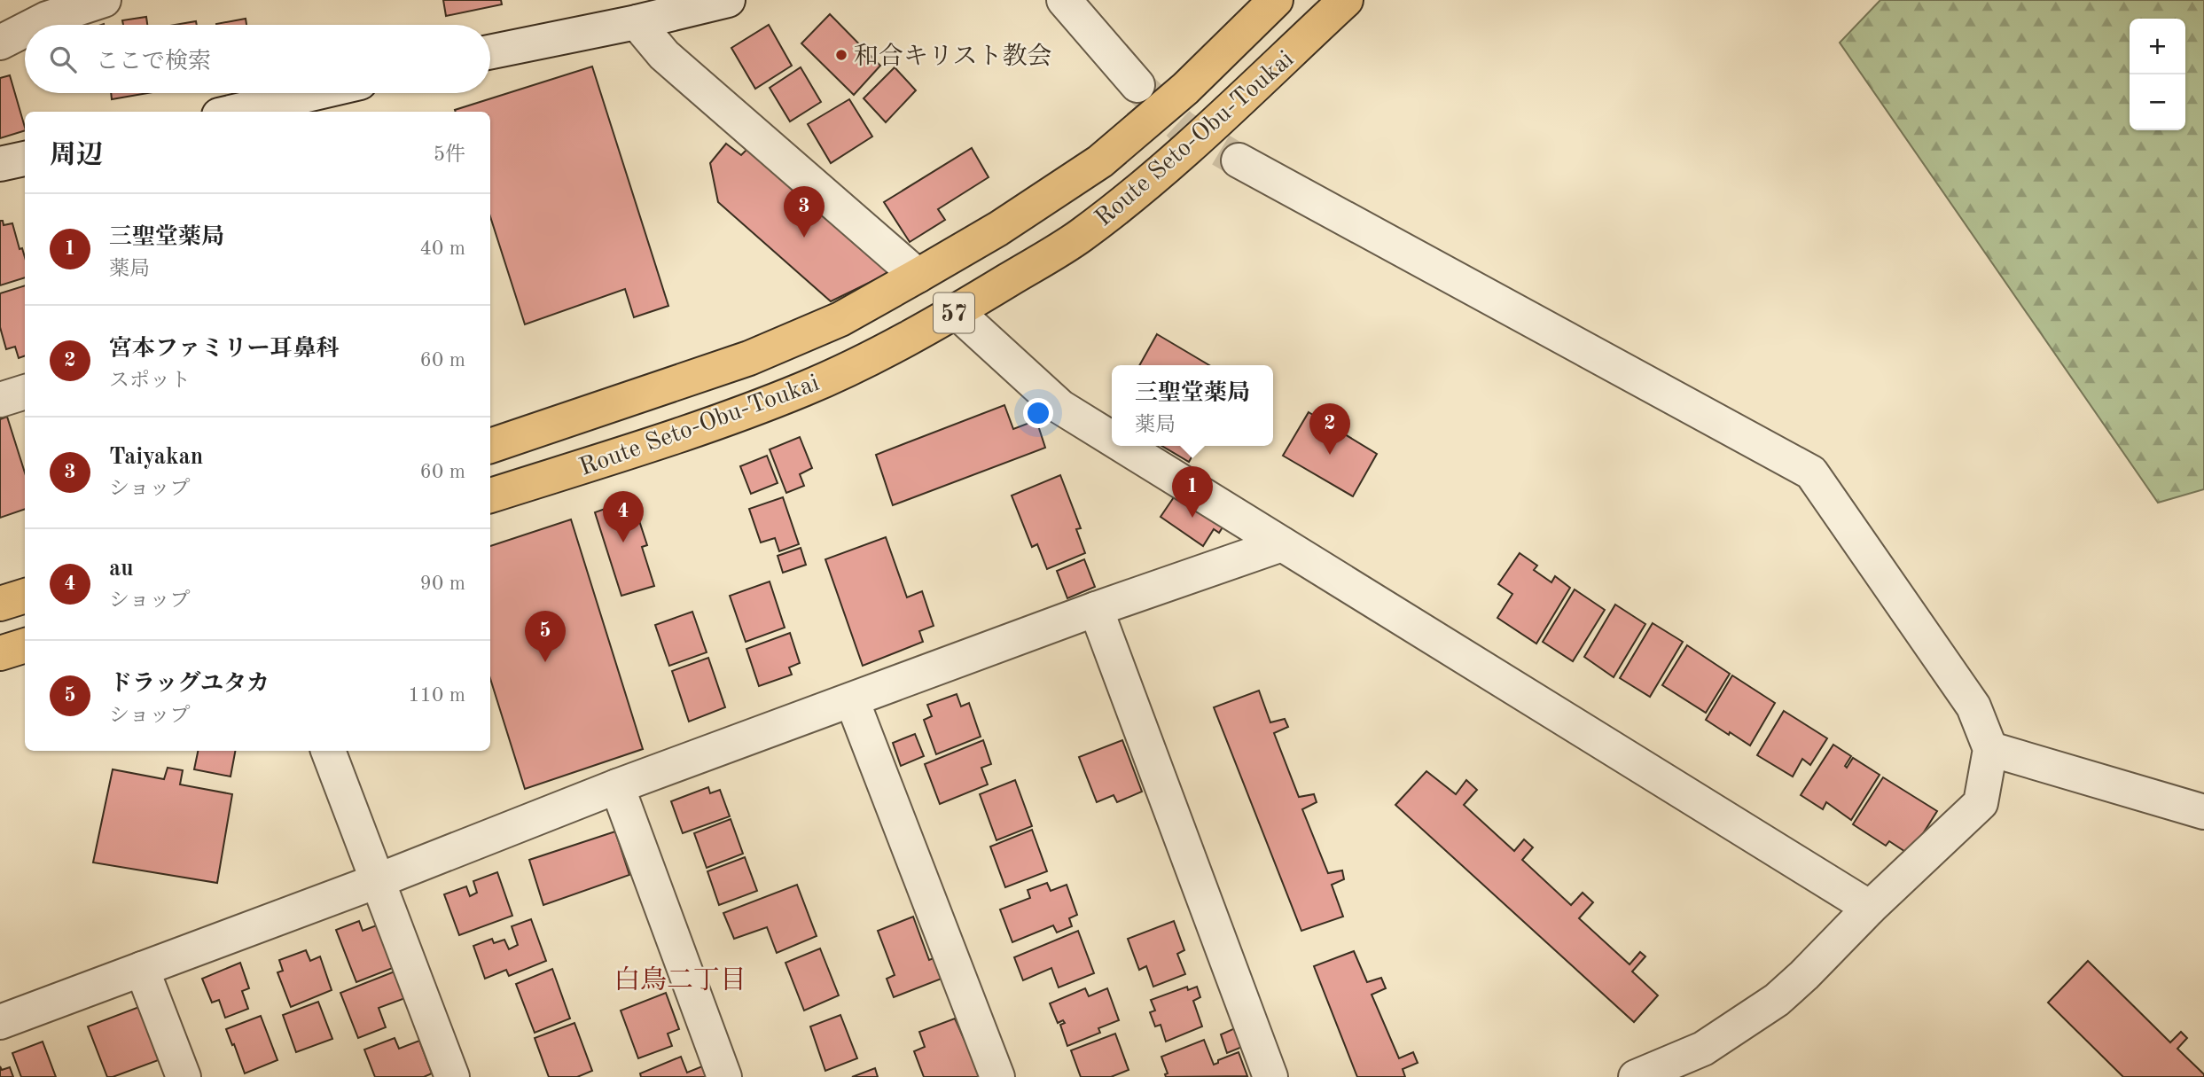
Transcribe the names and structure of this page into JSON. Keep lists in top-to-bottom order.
{
  "streets": {
    "main road": ["Route Seto-Obu-Toukai", "57"]
  },
  "districts": ["白鳥二丁目"],
  "places": ["和合キリスト教会"],
  "page": {
    "map_buttons": ["+", "−"],
    "search": "ここで検索",
    "heading": ["周辺", "5件"],
    "pins": [
      "3",
      "2",
      "1",
      "4",
      "5"
    ],
    "list": [
      {
        "mark": "1",
        "name": "三聖堂薬局",
        "note": "薬局",
        "value": "40 m"
      },
      {
        "mark": "2",
        "name": "宮本ファミリー耳鼻科",
        "note": "スポット",
        "value": "60 m"
      },
      {
        "mark": "3",
        "name": "Taiyakan",
        "note": "ショップ",
        "value": "60 m"
      },
      {
        "mark": "4",
        "name": "au",
        "note": "ショップ",
        "value": "90 m"
      },
      {
        "mark": "5",
        "name": "ドラッグユタカ",
        "note": "ショップ",
        "value": "110 m"
      }
    ],
    "popup": ["三聖堂薬局", "薬局"]
  }
}
